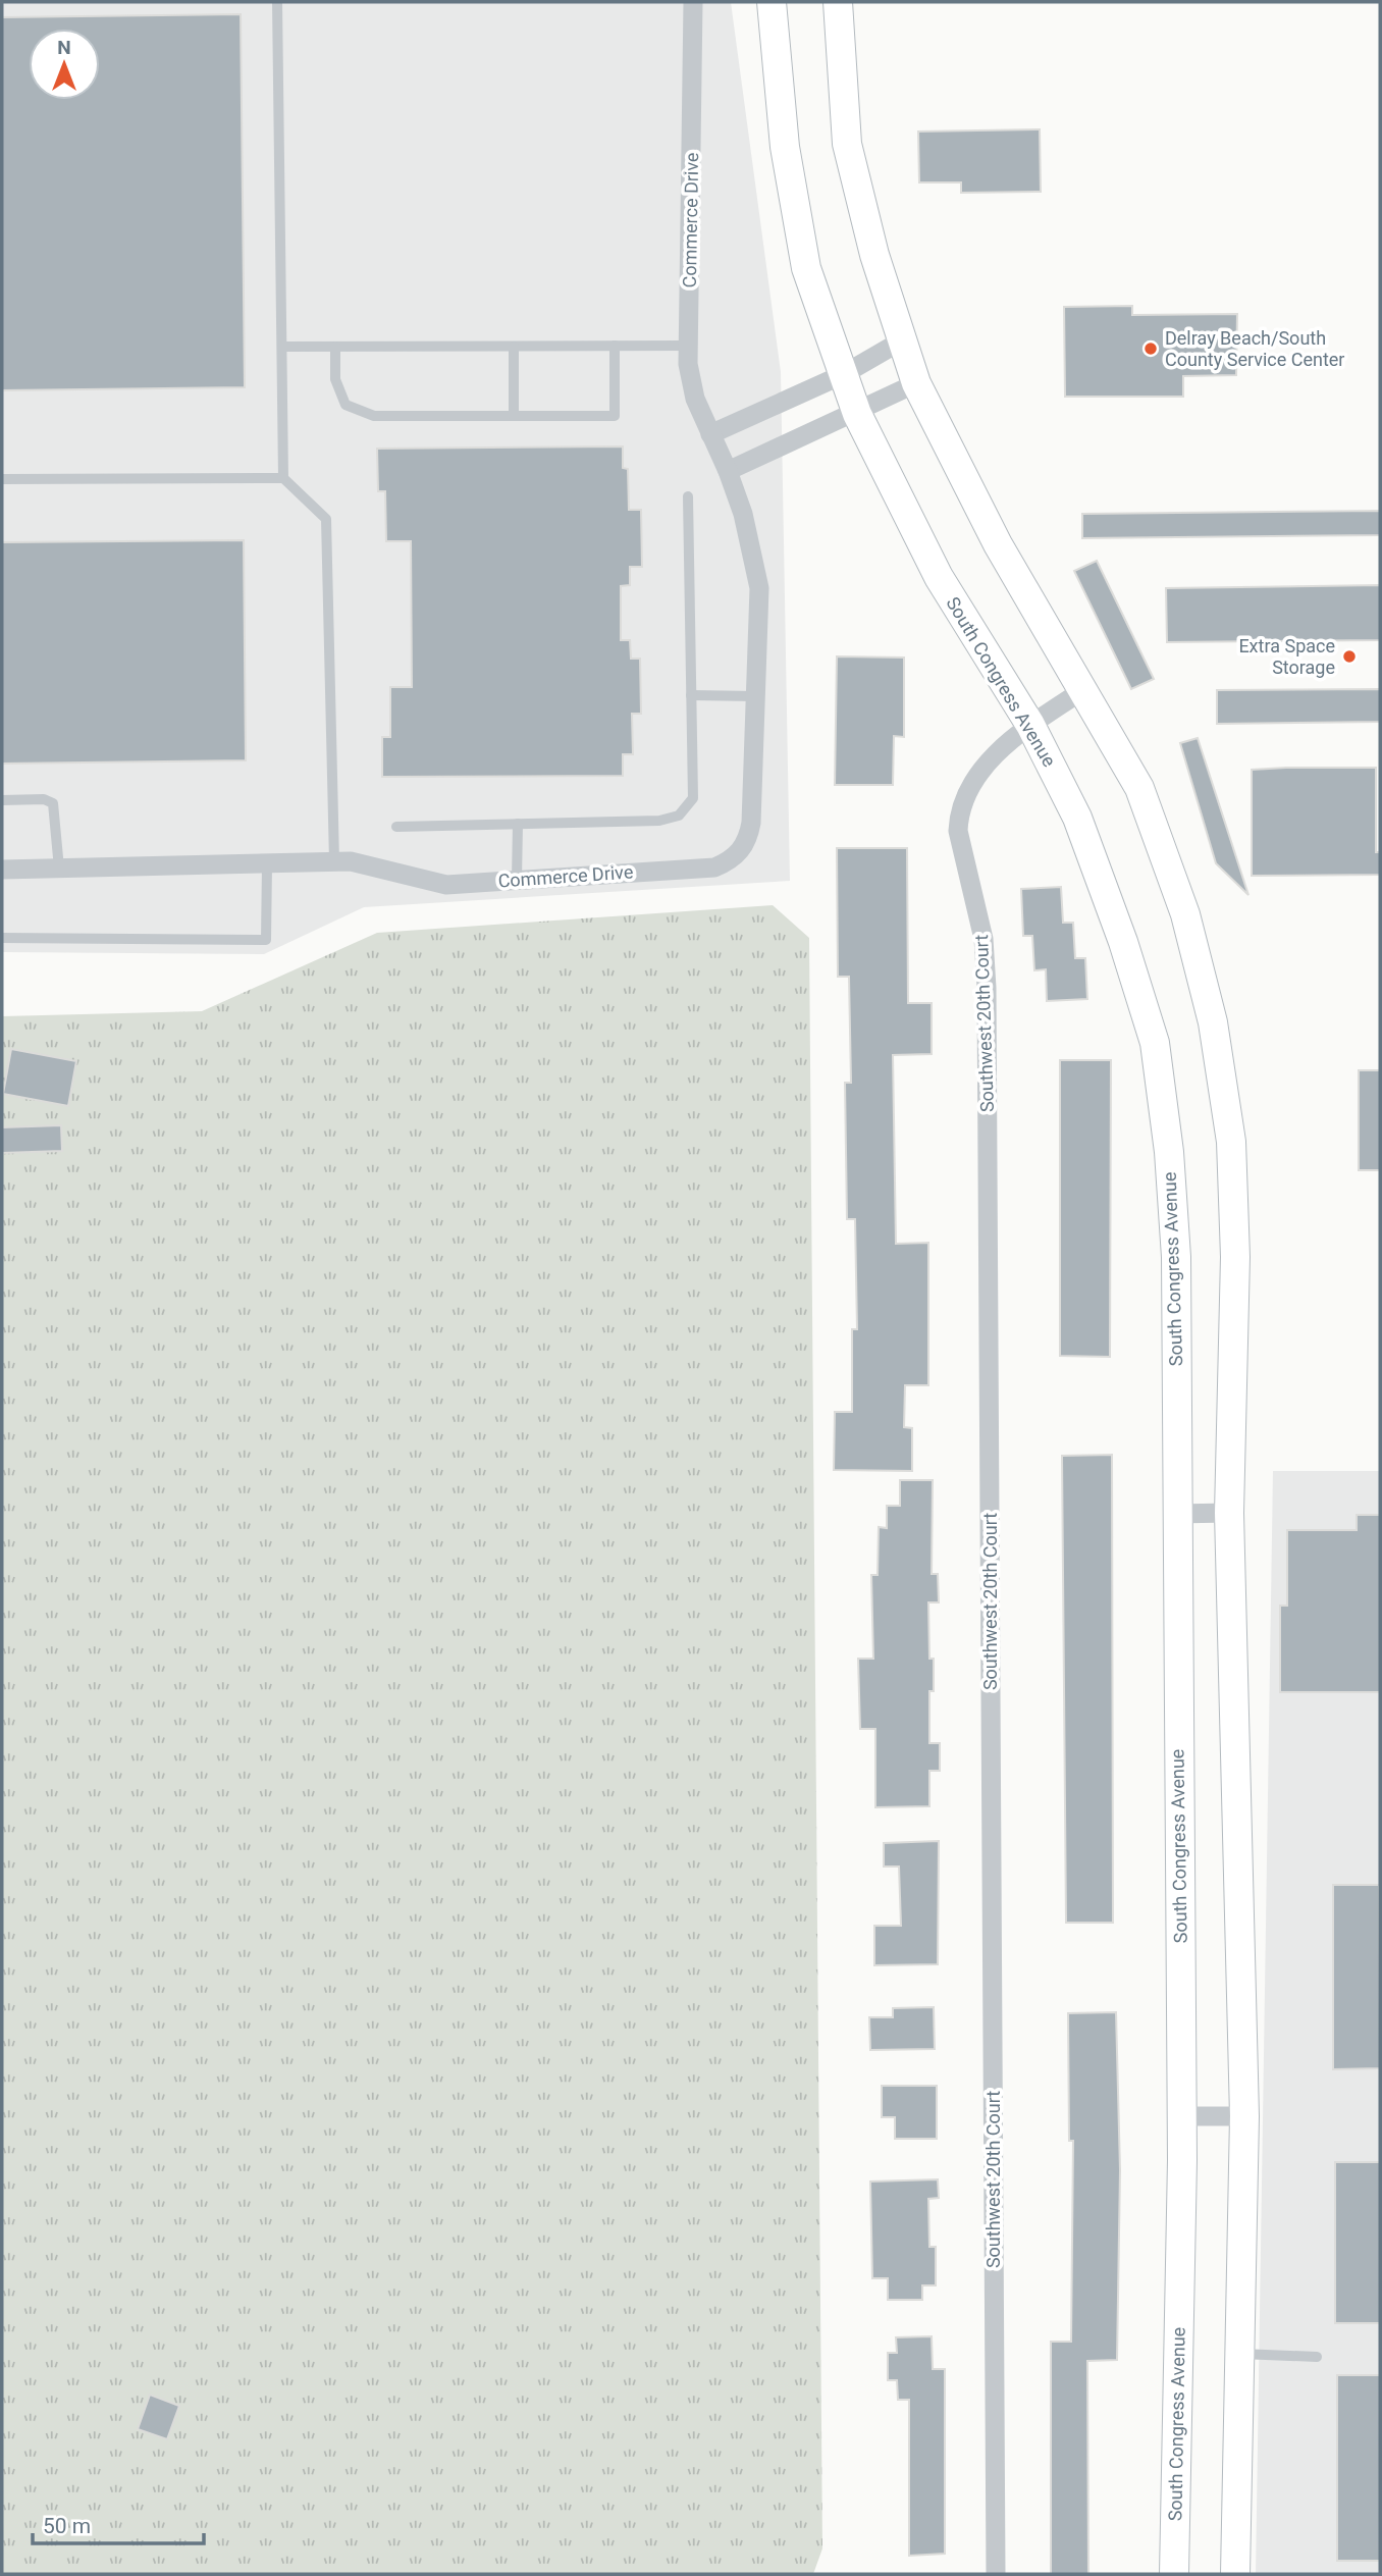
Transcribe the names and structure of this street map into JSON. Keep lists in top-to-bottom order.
{
  "streets": {
    "main road": ["South Congress Avenue"],
    "street": ["Commerce Drive", "Southwest 20th Court"]
  },
  "crossings": [
    ["South Congress Avenue", "Southwest 20th Court"]
  ],
  "places": ["Delray Beach/South County Service Center", "Extra Space Storage"],
  "scale_bar": "50 m",
  "north": "top"
}
